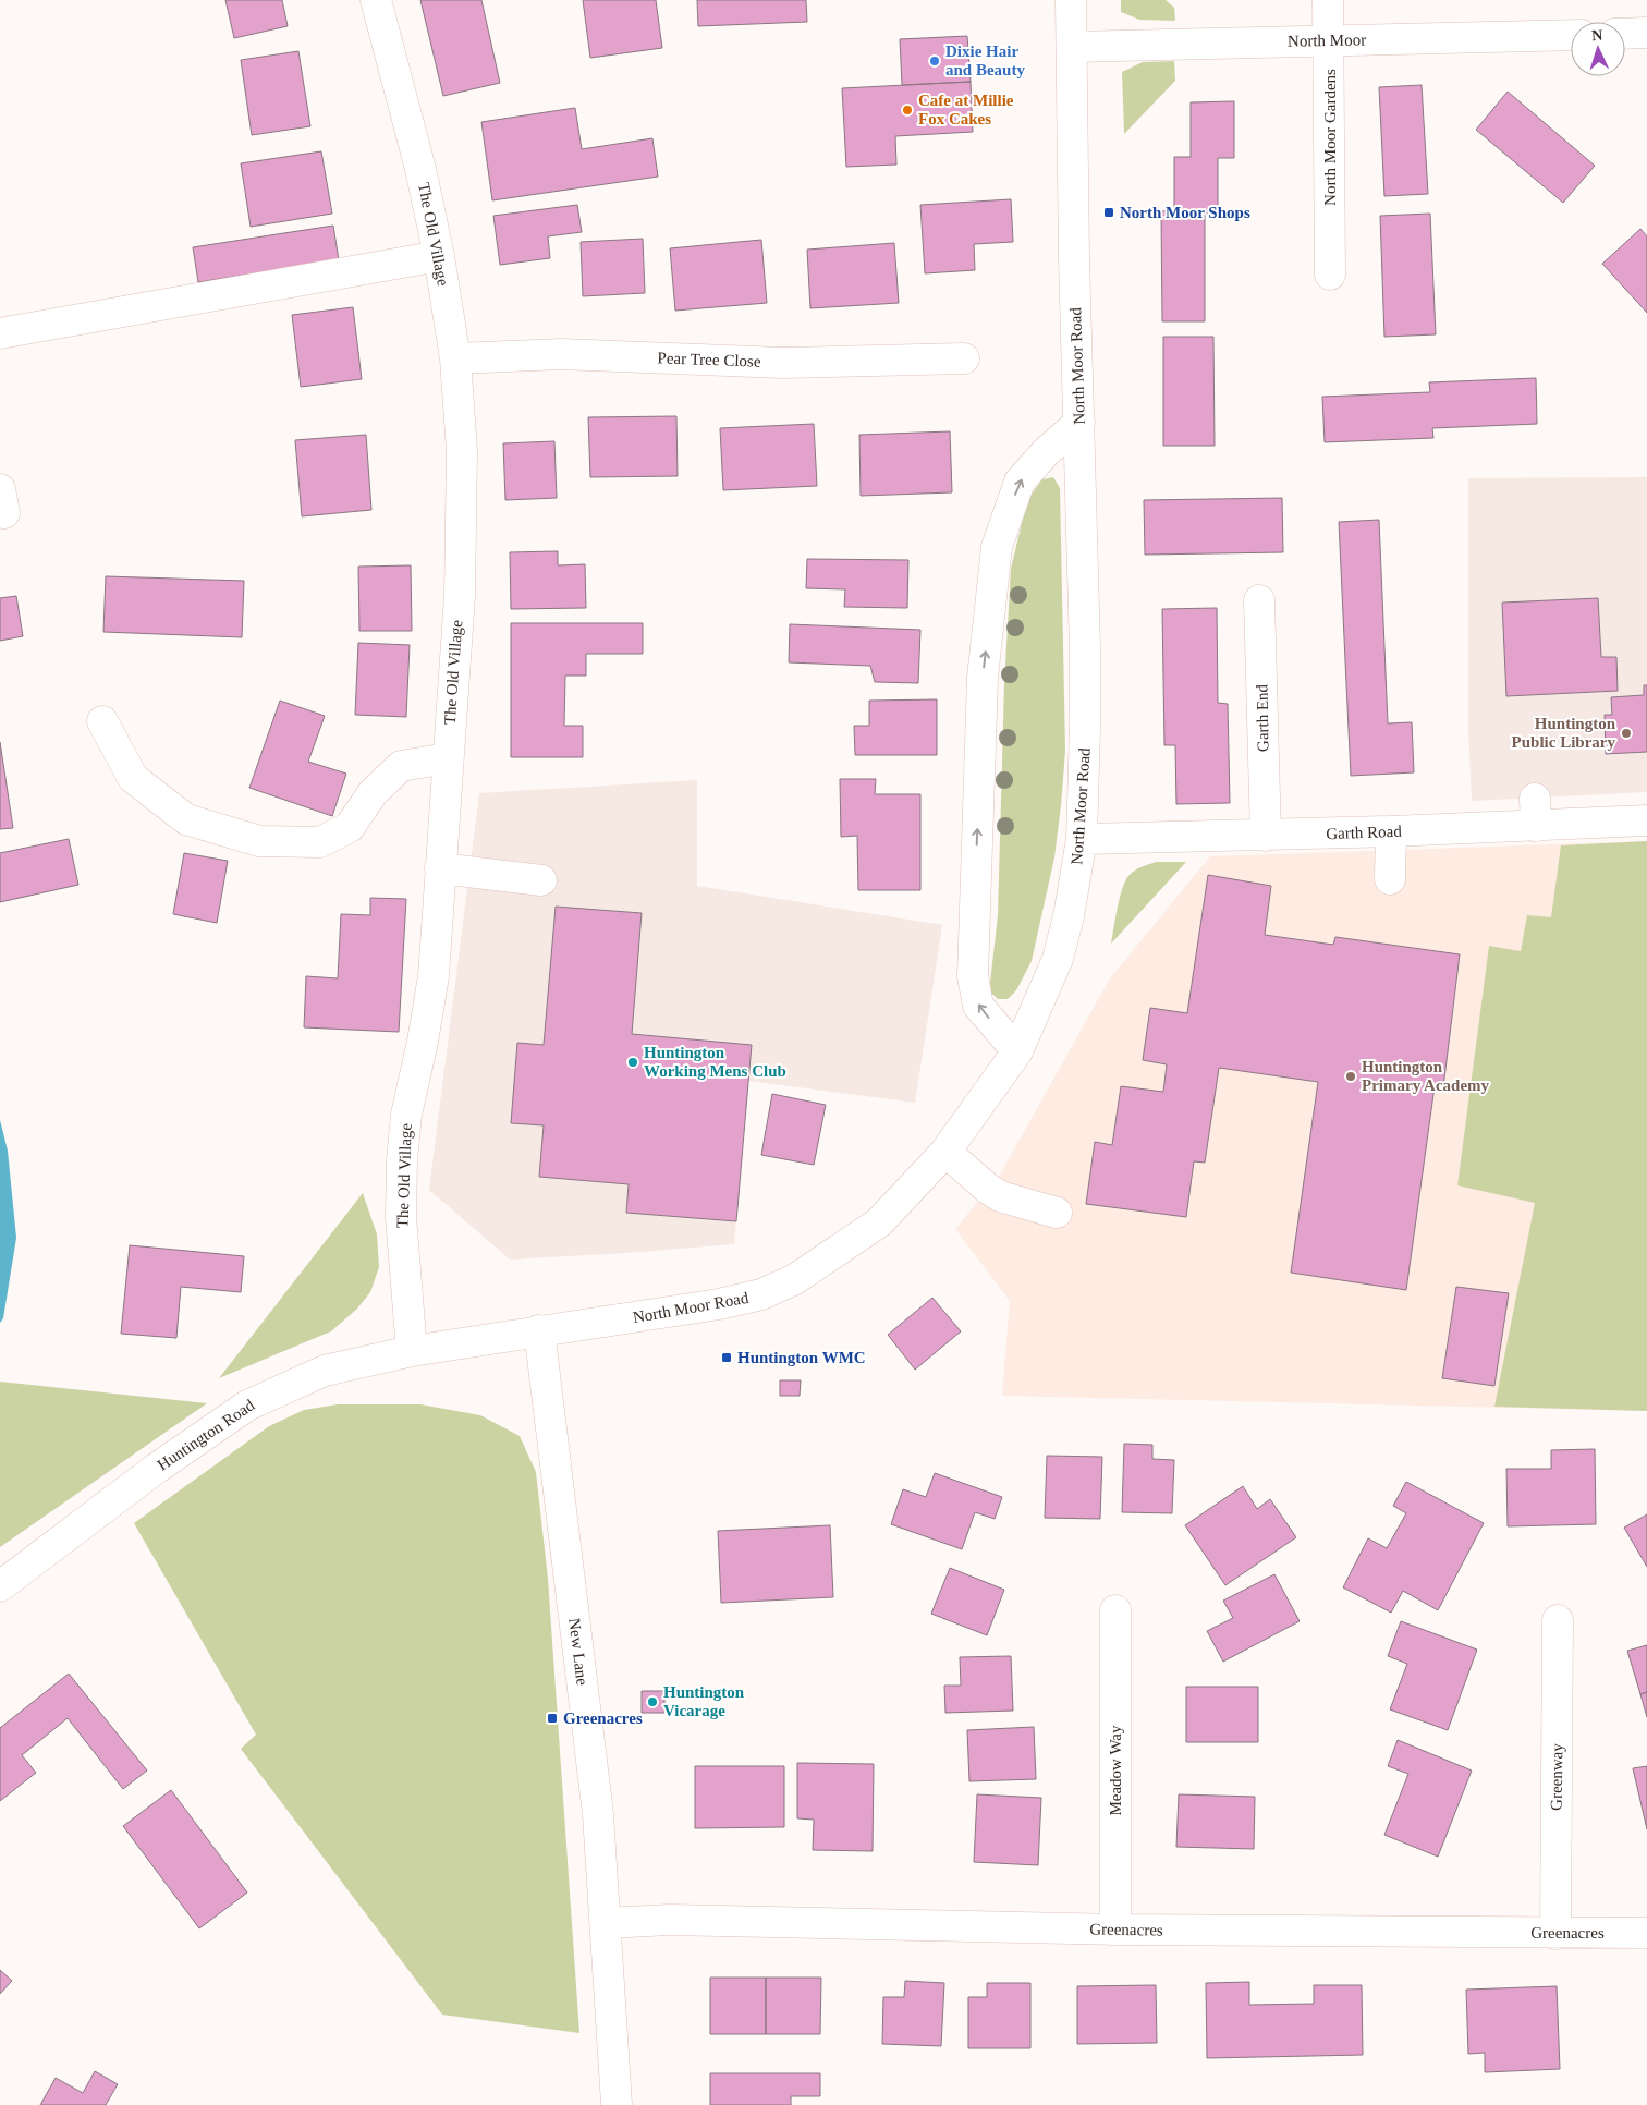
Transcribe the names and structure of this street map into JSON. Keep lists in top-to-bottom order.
{
  "streets": {
    "street": [
      "North Moor",
      "North Moor Gardens",
      "The Old Village",
      "Pear Tree Close",
      "North Moor Road",
      "Garth End",
      "Garth Road",
      "Huntington Road",
      "New Lane",
      "Meadow Way",
      "Greenway",
      "Greenacres"
    ]
  },
  "crossings": [
    ["North Moor", "North Moor Gardens"],
    ["North Moor", "North Moor Road"],
    ["The Old Village", "Pear Tree Close"],
    ["The Old Village", "Huntington Road"],
    ["North Moor Road", "Garth Road"],
    ["North Moor Road", "Huntington Road"],
    ["North Moor Road", "New Lane"],
    ["Garth End", "Garth Road"],
    ["Huntington Road", "New Lane"],
    ["New Lane", "Greenacres"],
    ["Meadow Way", "Greenacres"],
    ["Greenway", "Greenacres"]
  ],
  "places": {
    "other": [
      "Dixie Hair and Beauty",
      "Cafe at Millie Fox Cakes",
      "Huntington Public Library",
      "Huntington Working Mens Club",
      "Huntington Primary Academy",
      "Huntington Vicarage"
    ],
    "transit": ["North Moor Shops", "Huntington WMC", "Greenacres"]
  },
  "north": "top"
}
